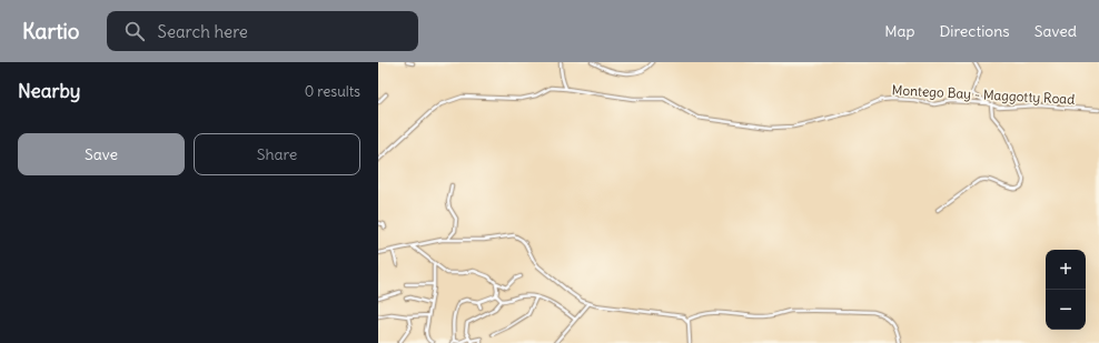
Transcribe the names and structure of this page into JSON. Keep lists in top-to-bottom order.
{
  "streets": {
    "street": ["Montego Bay - Maggotty Road"]
  },
  "page": {
    "header": "Kartio",
    "search": "Search here",
    "nav": ["Map", "Directions", "Saved"],
    "heading": ["Nearby", "0 results"],
    "buttons": ["Save", "Share"],
    "map_buttons": ["+", "−"]
  }
}
